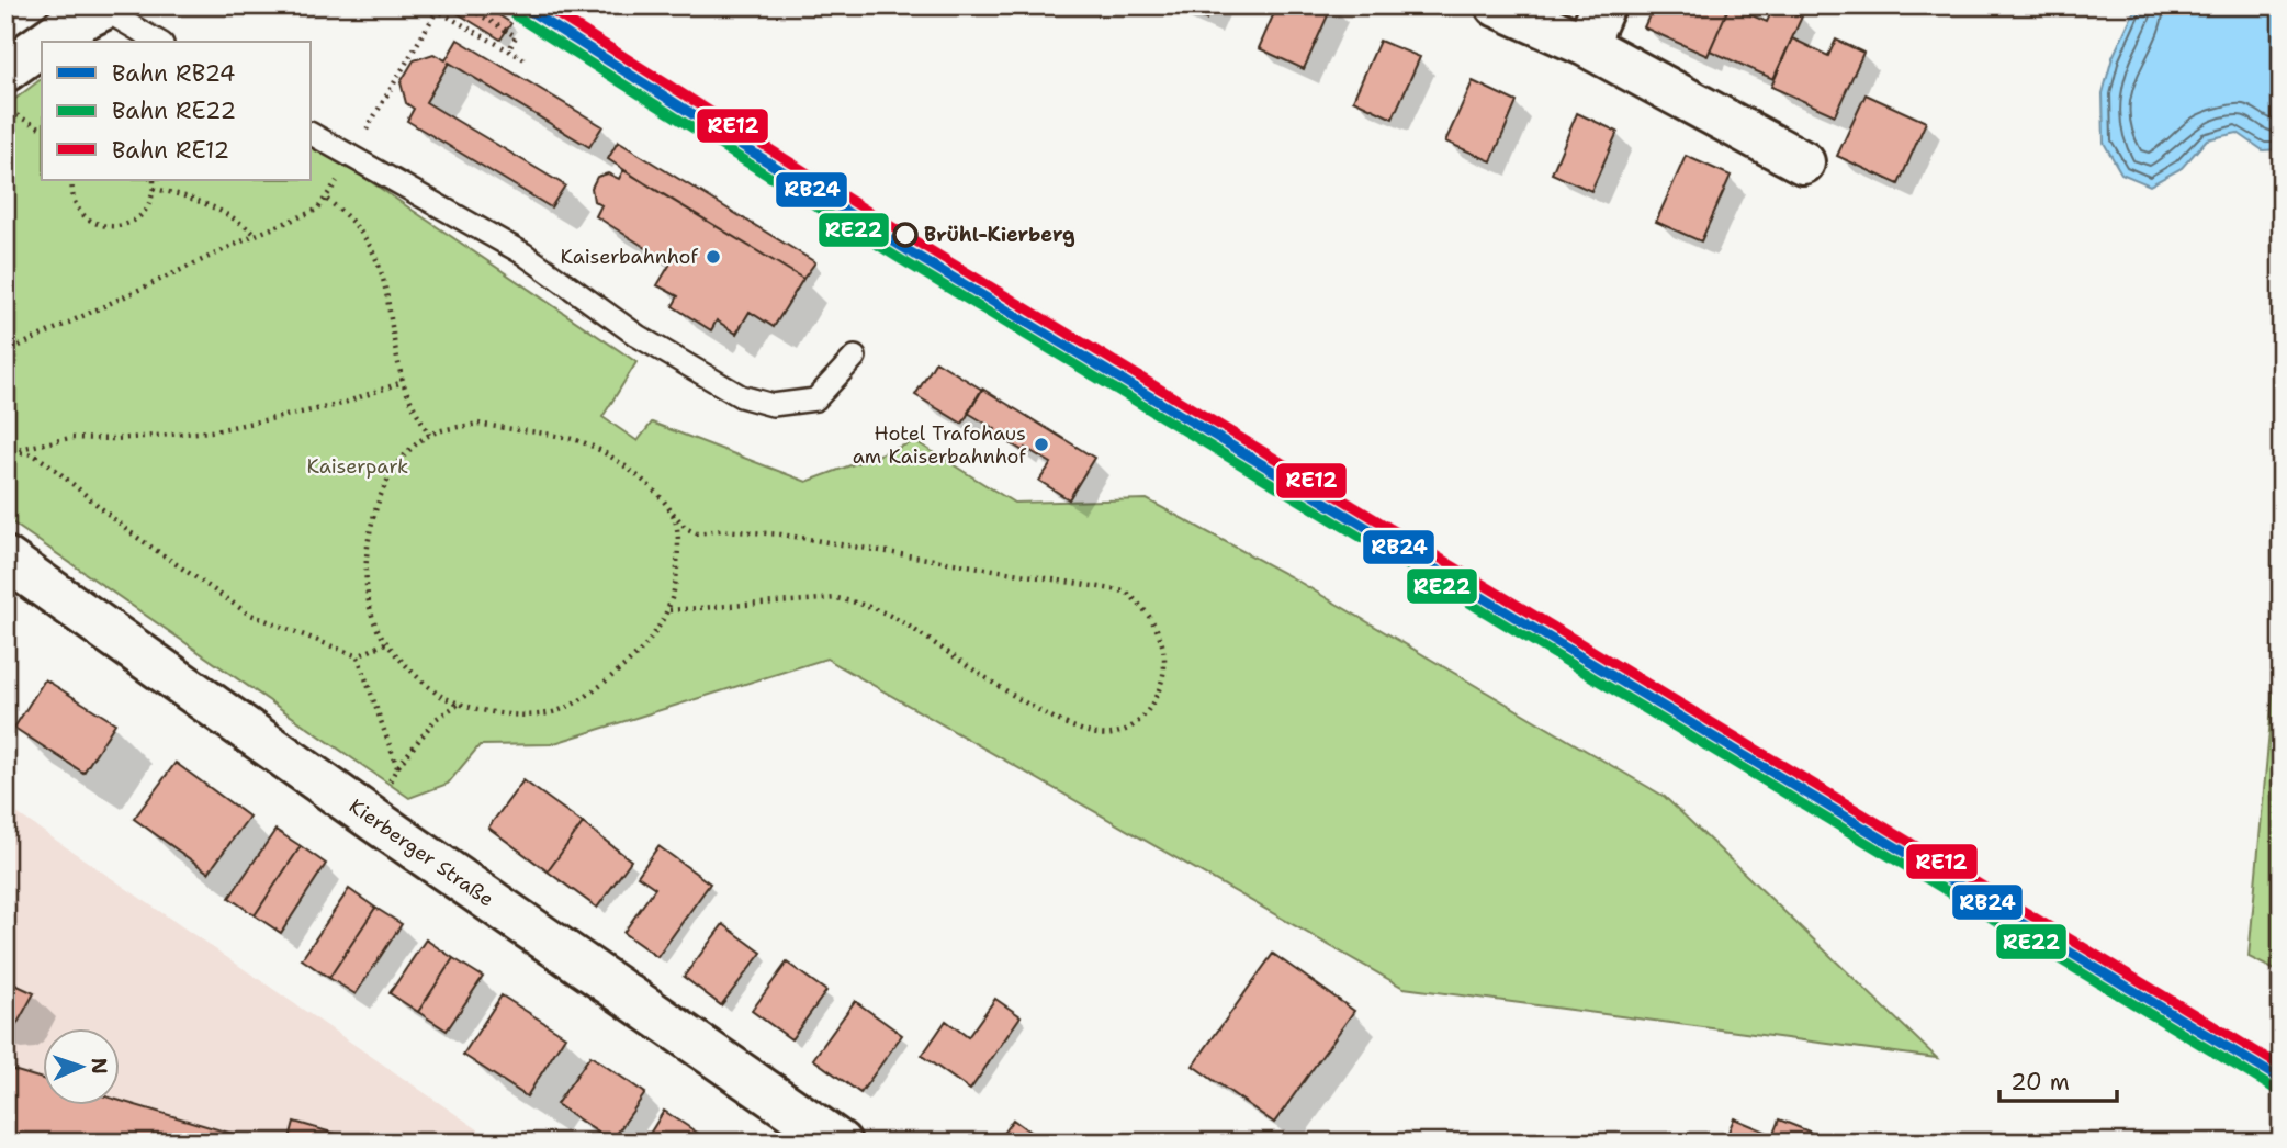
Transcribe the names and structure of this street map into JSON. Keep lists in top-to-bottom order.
{
  "streets": {
    "street": ["Kierberger Straße"]
  },
  "parks": ["Kaiserpark"],
  "places": ["Brühl-Kierberg", "Kaiserbahnhof", "Hotel Trafohaus am Kaiserbahnhof"],
  "lines": ["rail line RB24", "rail line RE12", "rail line RE22"],
  "legend": ["Bahn RB24", "Bahn RE22", "Bahn RE12"],
  "scale_bar": "20 m",
  "north": "right"
}
